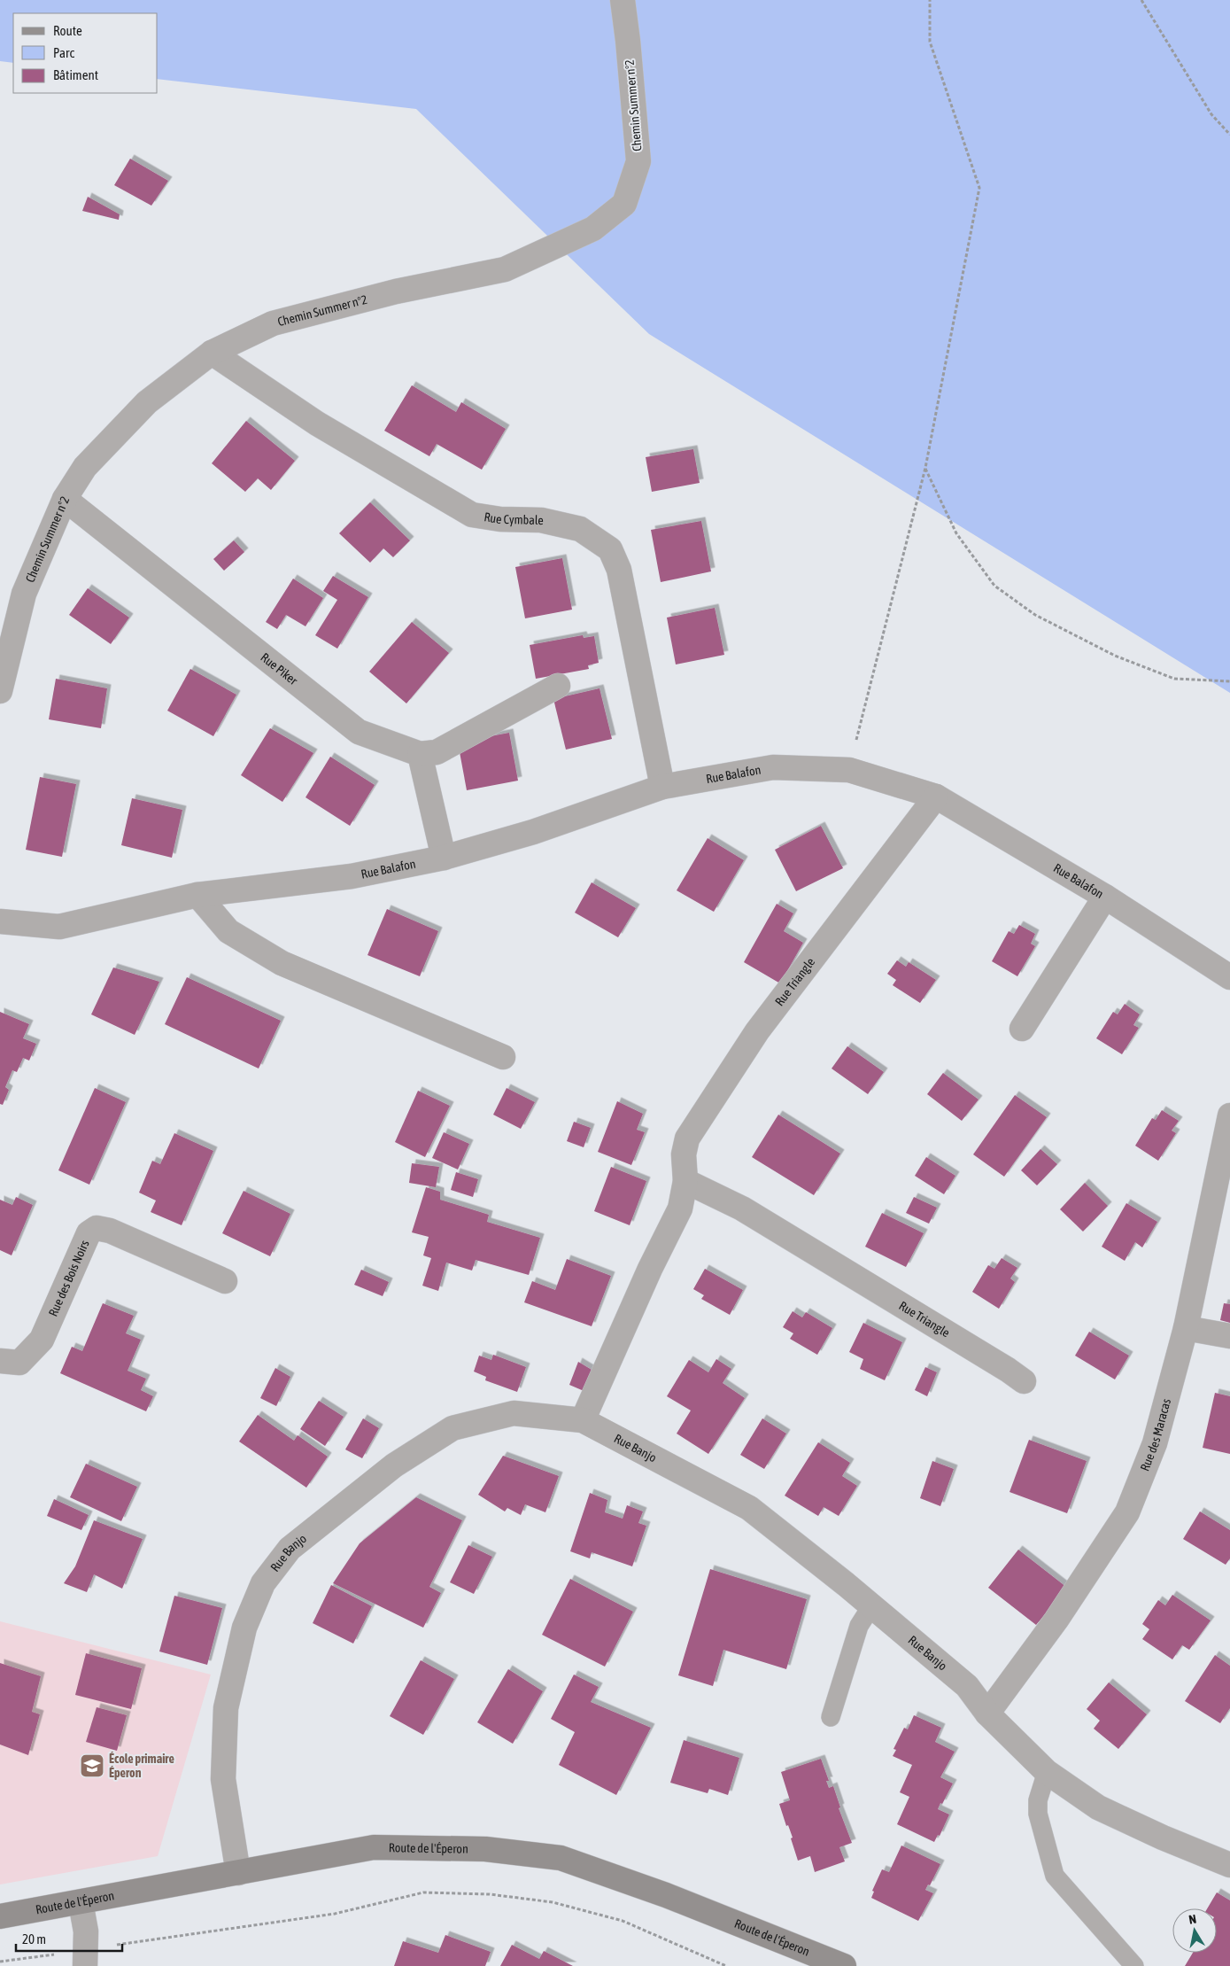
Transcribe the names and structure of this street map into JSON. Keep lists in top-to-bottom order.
{
  "streets": {
    "main road": ["Route de l'Éperon"],
    "street": [
      "Chemin Summer n°2",
      "Rue Cymbale",
      "Rue Piker",
      "Rue Balafon",
      "Rue Triangle",
      "Rue des Bois Noirs",
      "Rue des Maracas",
      "Rue Banjo"
    ]
  },
  "crossings": [
    ["Chemin Summer n°2", "Rue Cymbale"],
    ["Chemin Summer n°2", "Rue Piker"],
    ["Rue Cymbale", "Rue Balafon"],
    ["Rue Balafon", "Rue Triangle"],
    ["Rue Triangle", "Rue Banjo"],
    ["Rue des Maracas", "Rue Banjo"],
    ["Rue Banjo", "Route de l'Éperon"]
  ],
  "places": {
    "school or university": ["École primaire Éperon"]
  },
  "legend": ["Route", "Parc", "Bâtiment"],
  "scale_bar": "20 m",
  "north": "top"
}
